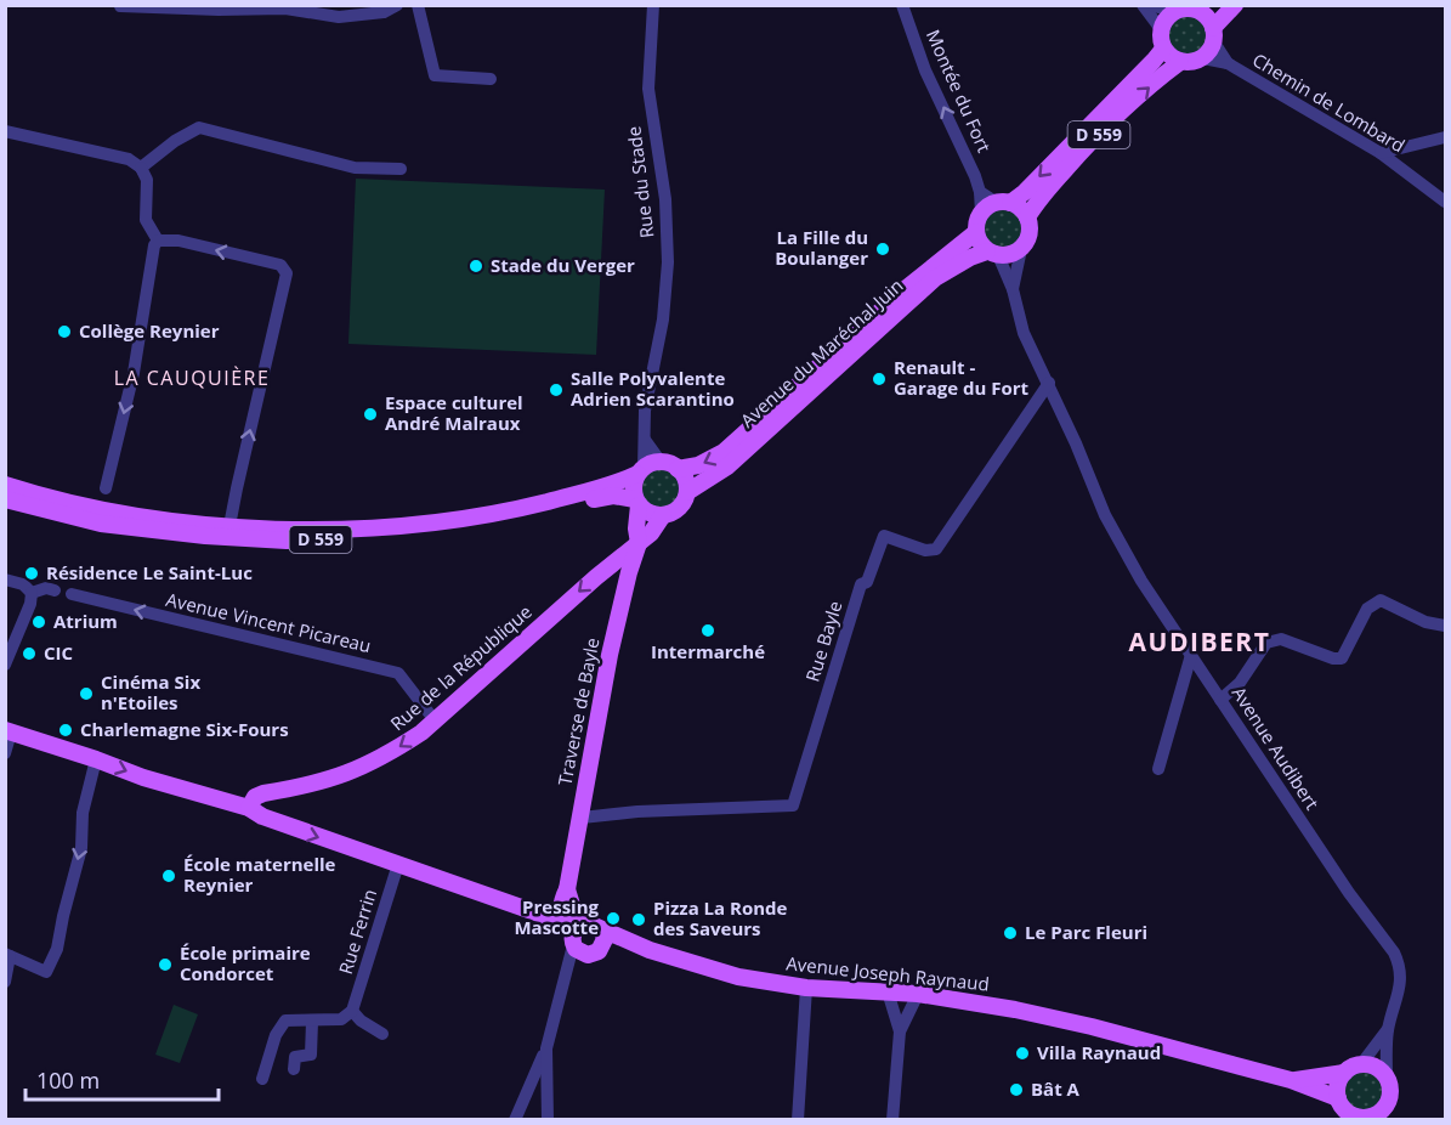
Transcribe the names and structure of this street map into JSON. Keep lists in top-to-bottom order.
{
  "streets": {
    "main road": [
      "D 559",
      "Avenue du Maréchal Juin",
      "Rue de la République",
      "Traverse de Bayle",
      "Avenue Joseph Raynaud"
    ],
    "street": [
      "Montée du Fort",
      "Chemin de Lombard",
      "Rue du Stade",
      "Avenue Vincent Picareau",
      "Rue Bayle",
      "Avenue Audibert",
      "Rue Ferrin"
    ]
  },
  "crossings": [
    ["Montée du Fort", "D 559"],
    ["Montée du Fort", "Avenue du Maréchal Juin"],
    ["Montée du Fort", "Avenue Audibert"],
    ["Chemin de Lombard", "D 559"],
    ["D 559", "Rue du Stade"],
    ["D 559", "Avenue du Maréchal Juin"],
    ["D 559", "Traverse de Bayle"],
    ["D 559", "Avenue Audibert"],
    ["Rue du Stade", "Avenue du Maréchal Juin"],
    ["Rue du Stade", "Traverse de Bayle"],
    ["Avenue du Maréchal Juin", "Traverse de Bayle"],
    ["Avenue du Maréchal Juin", "Avenue Audibert"],
    ["Avenue Vincent Picareau", "Rue de la République"],
    ["Rue Bayle", "Traverse de Bayle"],
    ["Rue Bayle", "Avenue Audibert"],
    ["Rue de la République", "Traverse de Bayle"],
    ["Rue de la République", "Avenue Joseph Raynaud"],
    ["Traverse de Bayle", "Avenue Joseph Raynaud"],
    ["Avenue Audibert", "Avenue Joseph Raynaud"],
    ["Rue Ferrin", "Avenue Joseph Raynaud"]
  ],
  "one_way": ["Montée du Fort", "Avenue Vincent Picareau", "Rue de la République"],
  "districts": ["LA CAUQUIÈRE", "AUDIBERT"],
  "places": [
    "La Fille du Boulanger",
    "Stade du Verger",
    "Collège Reynier",
    "Renault - Garage du Fort",
    "Salle Polyvalente Adrien Scarantino",
    "Espace culturel André Malraux",
    "Résidence Le Saint-Luc",
    "Atrium",
    "Intermarché",
    "CIC",
    "Cinéma Six n'Etoiles",
    "Charlemagne Six-Fours",
    "École maternelle Reynier",
    "Pressing Mascotte",
    "Pizza La Ronde des Saveurs",
    "Le Parc Fleuri",
    "École primaire Condorcet",
    "Villa Raynaud",
    "Bât A"
  ],
  "scale_bar": "100 m"
}
